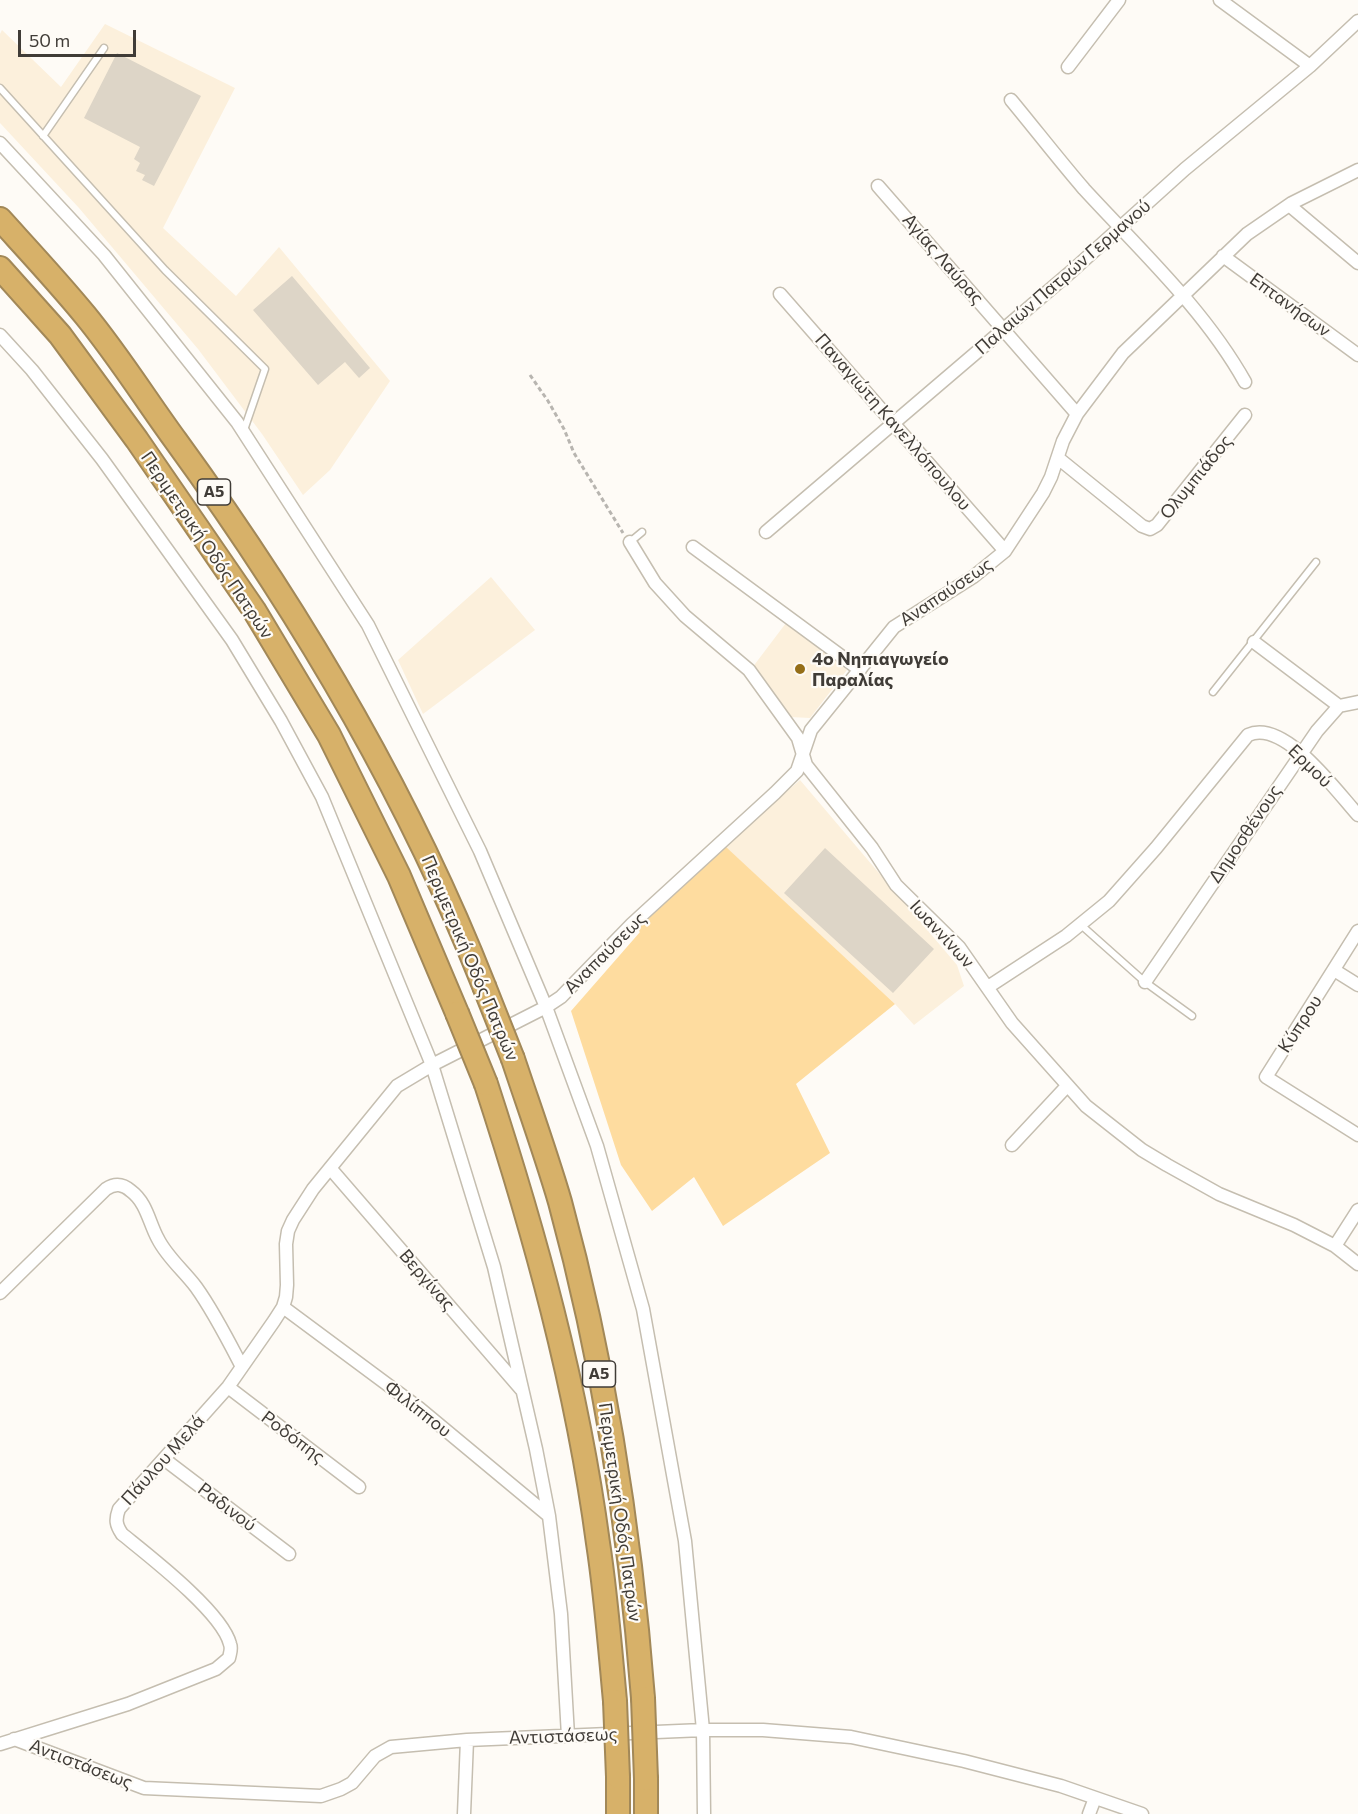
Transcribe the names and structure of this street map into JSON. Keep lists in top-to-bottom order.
{
  "streets": {
    "highway": ["Α5", "Περιμετρική Οδός Πατρών"],
    "street": [
      "Αγίας Λαύρας",
      "Παλαιών Πατρών Γερμανού",
      "Επτανήσων",
      "Παναγιώτη Κανελλόπουλου",
      "Ολυμπιάδος",
      "Αναπαύσεως",
      "Ερμού",
      "Δημοσθένους",
      "Ιωαννίνων",
      "Κύπρου",
      "Βεργίνας",
      "Φιλίππου",
      "Ροδόπης",
      "Πάυλου Μελά",
      "Ραδινού",
      "Αντιστάσεως"
    ]
  },
  "crossings": [
    ["Αγίας Λαύρας", "Παλαιών Πατρών Γερμανού"],
    ["Αγίας Λαύρας", "Αναπαύσεως"],
    ["Παλαιών Πατρών Γερμανού", "Παναγιώτη Κανελλόπουλου"],
    ["Επτανήσων", "Αναπαύσεως"],
    ["Παναγιώτη Κανελλόπουλου", "Αναπαύσεως"],
    ["Ολυμπιάδος", "Αναπαύσεως"],
    ["Αναπαύσεως", "Ιωαννίνων"],
    ["Αναπαύσεως", "Πάυλου Μελά"],
    ["Ερμού", "Δημοσθένους"],
    ["Βεργίνας", "Πάυλου Μελά"],
    ["Φιλίππου", "Πάυλου Μελά"],
    ["Ροδόπης", "Πάυλου Μελά"],
    ["Πάυλου Μελά", "Ραδινού"],
    ["Πάυλου Μελά", "Αντιστάσεως"]
  ],
  "places": ["4o Νηπιαγωγείο Παραλίας"],
  "scale_bar": "50 m"
}
